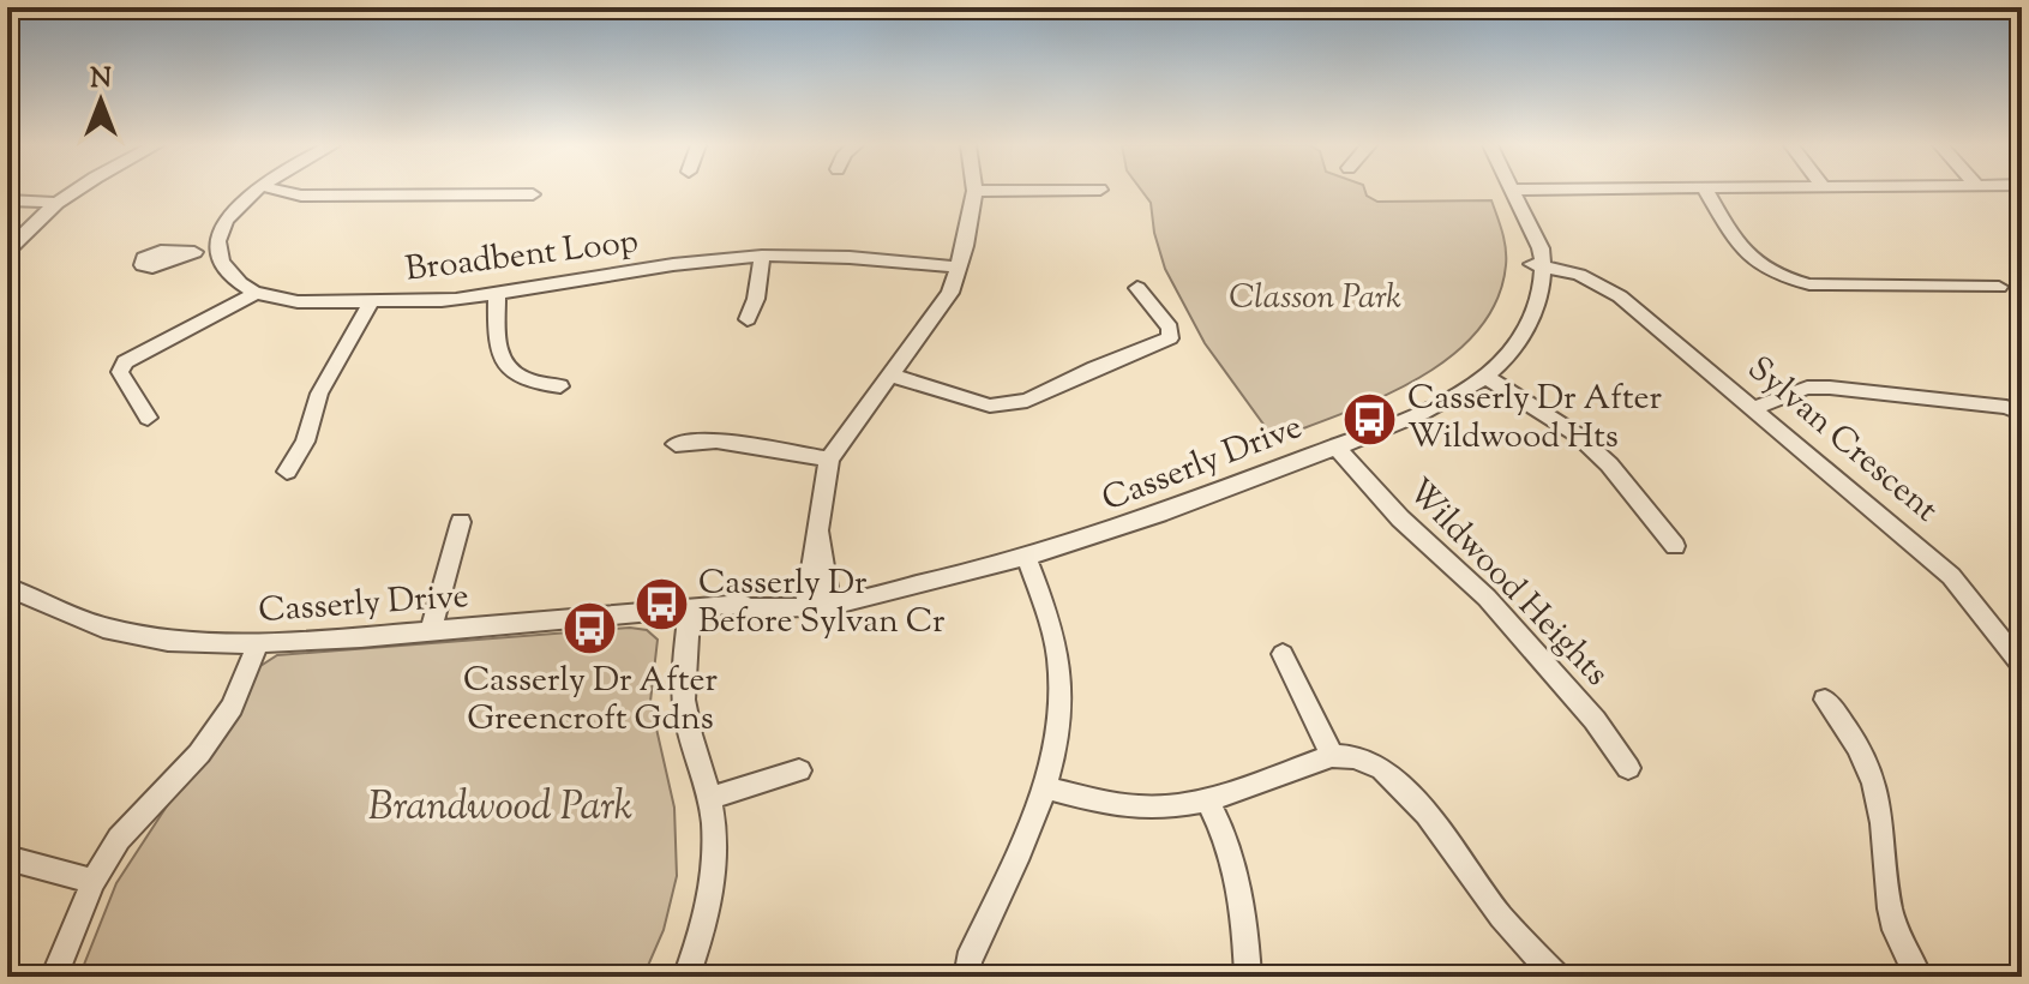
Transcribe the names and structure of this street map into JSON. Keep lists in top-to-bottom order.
{
  "streets": {
    "street": [
      "Broadbent Loop",
      "Sylvan Crescent",
      "Casserly Drive",
      "Wildwood Heights"
    ]
  },
  "crossings": [
    ["Sylvan Crescent", "Casserly Drive"],
    ["Casserly Drive", "Wildwood Heights"]
  ],
  "parks": ["Classon Park", "Brandwood Park"],
  "places": {
    "bus stop": ["Casserly Dr After Wildwood Hts", "Casserly Dr Before Sylvan Cr", "Casserly Dr After Greencroft Gdns"]
  },
  "north": "top"
}
